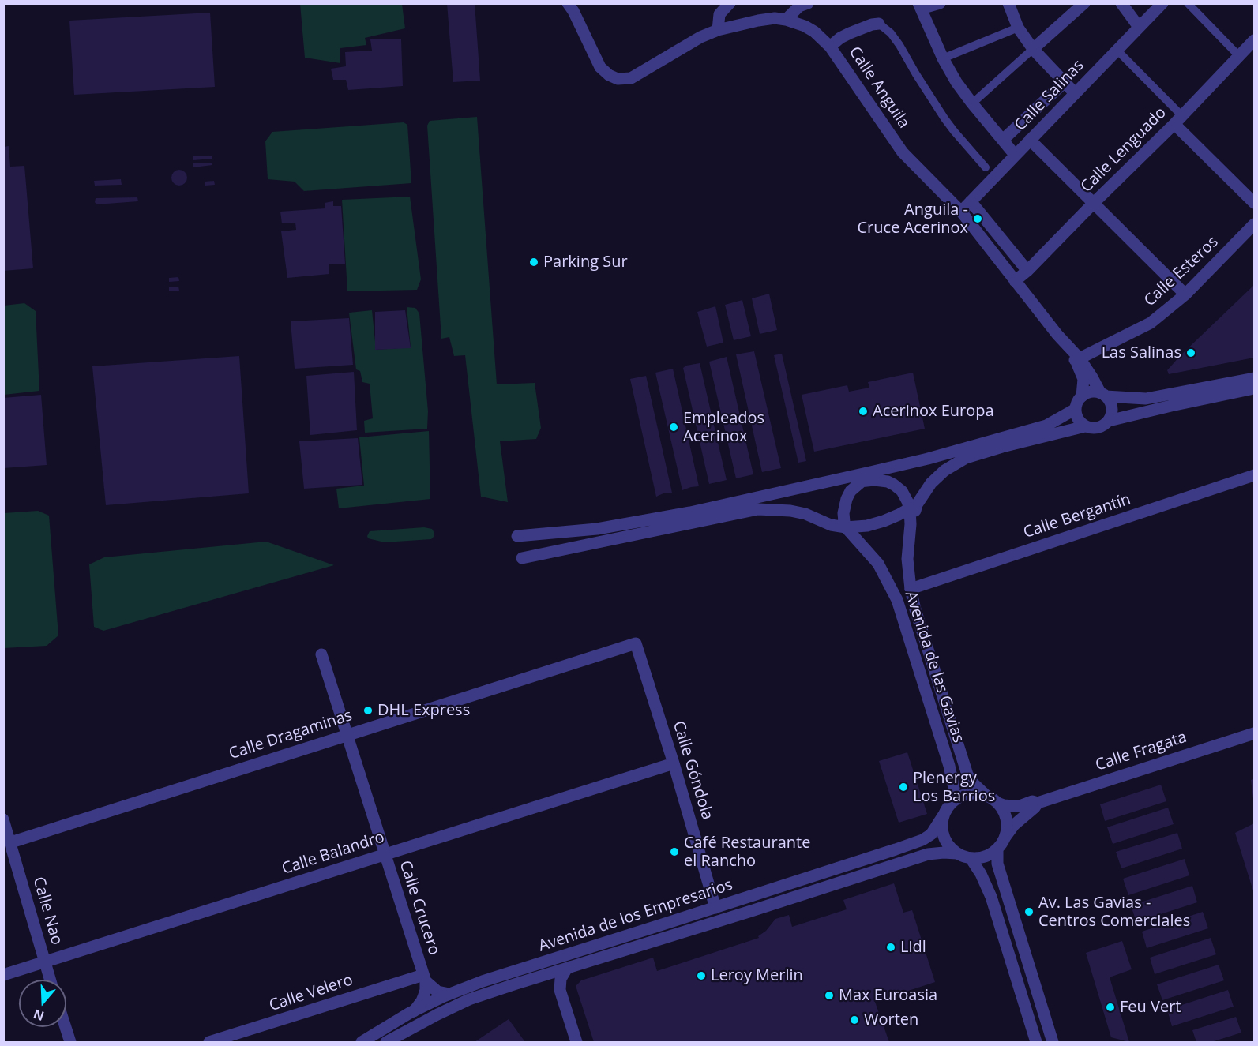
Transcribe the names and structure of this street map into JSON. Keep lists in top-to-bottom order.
{
  "streets": {
    "street": [
      "Calle Anguila",
      "Calle Salinas",
      "Calle Lenguado",
      "Calle Esteros",
      "Calle Bergantín",
      "Avenida de las Gavias",
      "Calle Dragaminas",
      "Calle Fragata",
      "Calle Góndola",
      "Calle Balandro",
      "Calle Crucero",
      "Calle Nao",
      "Avenida de los Empresarios",
      "Calle Velero"
    ]
  },
  "crossings": [
    ["Calle Anguila", "Calle Salinas"],
    ["Calle Anguila", "Calle Lenguado"],
    ["Calle Anguila", "Calle Esteros"],
    ["Calle Bergantín", "Avenida de las Gavias"],
    ["Avenida de las Gavias", "Calle Fragata"],
    ["Avenida de las Gavias", "Avenida de los Empresarios"],
    ["Calle Dragaminas", "Calle Góndola"],
    ["Calle Dragaminas", "Calle Crucero"],
    ["Calle Dragaminas", "Calle Nao"],
    ["Calle Fragata", "Avenida de los Empresarios"],
    ["Calle Góndola", "Calle Balandro"],
    ["Calle Góndola", "Avenida de los Empresarios"],
    ["Calle Balandro", "Calle Crucero"],
    ["Calle Balandro", "Calle Nao"],
    ["Calle Crucero", "Avenida de los Empresarios"],
    ["Calle Crucero", "Calle Velero"]
  ],
  "places": [
    "Anguila - Cruce Acerinox",
    "Parking Sur",
    "Las Salinas",
    "Acerinox Europa",
    "Empleados Acerinox",
    "DHL Express",
    "Plenergy Los Barrios",
    "Café Restaurante el Rancho",
    "Av. Las Gavias - Centros Comerciales",
    "Lidl",
    "Leroy Merlin",
    "Max Euroasia",
    "Feu Vert",
    "Worten"
  ],
  "north": "bottom"
}
